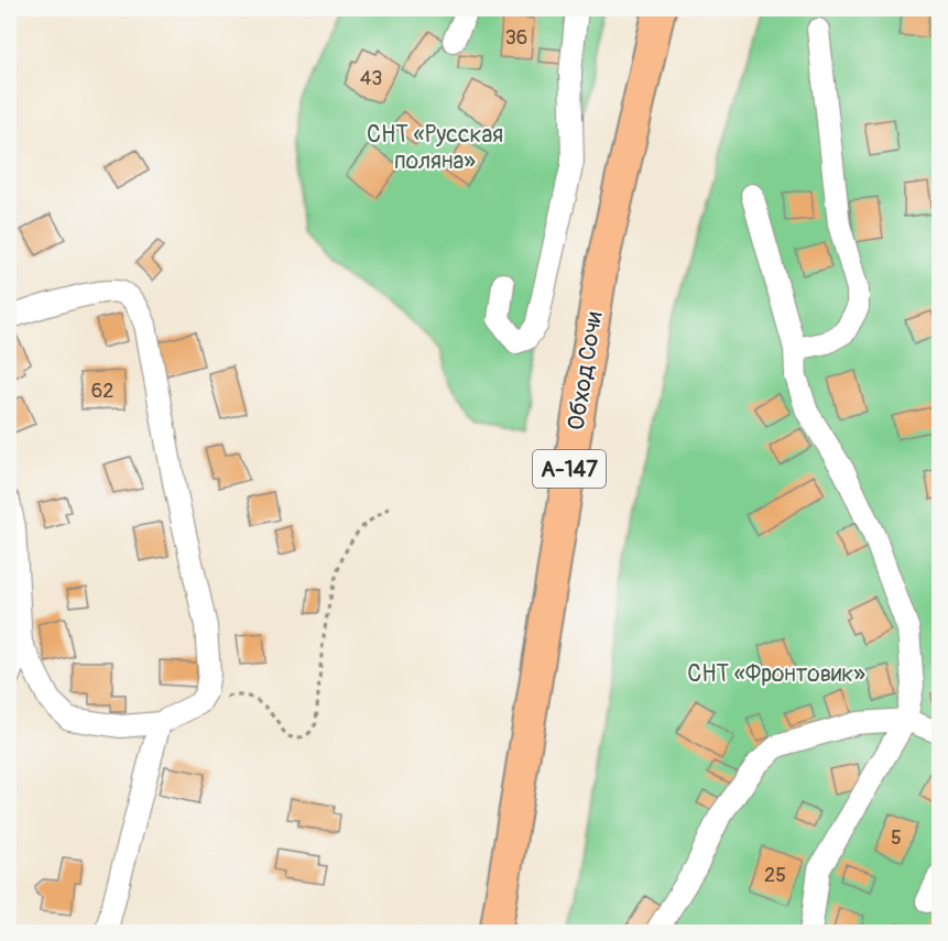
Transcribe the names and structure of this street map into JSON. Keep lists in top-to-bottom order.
{
  "streets": {
    "highway": ["Обход Сочи", "А-147"]
  },
  "parks": ["СНТ «Русская поляна»", "СНТ «Фронтовик»"],
  "house_numbers": [
    "36",
    "43",
    "62",
    "5",
    "25"
  ]
}
